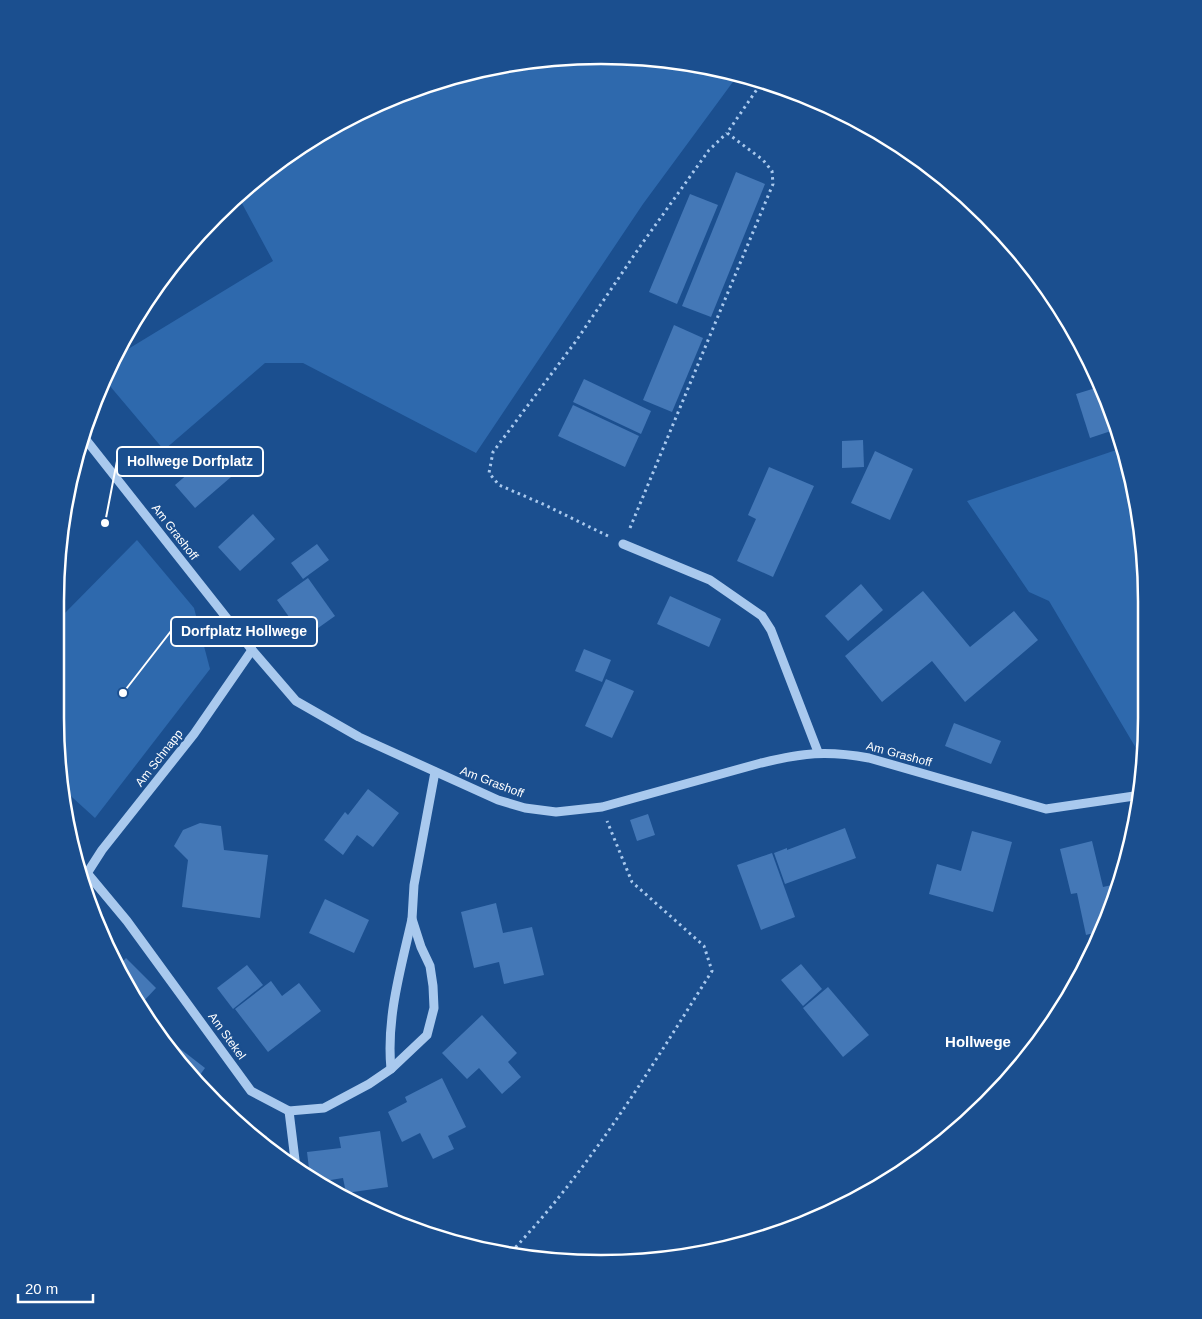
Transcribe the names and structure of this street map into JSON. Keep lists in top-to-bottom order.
{
  "streets": {
    "street": ["Am Grashoff", "Am Schnapp", "Am Stekel"]
  },
  "crossings": [
    ["Am Grashoff", "Am Schnapp"]
  ],
  "districts": ["Hollwege"],
  "places": ["Hollwege Dorfplatz", "Dorfplatz Hollwege"],
  "scale_bar": "20 m"
}
